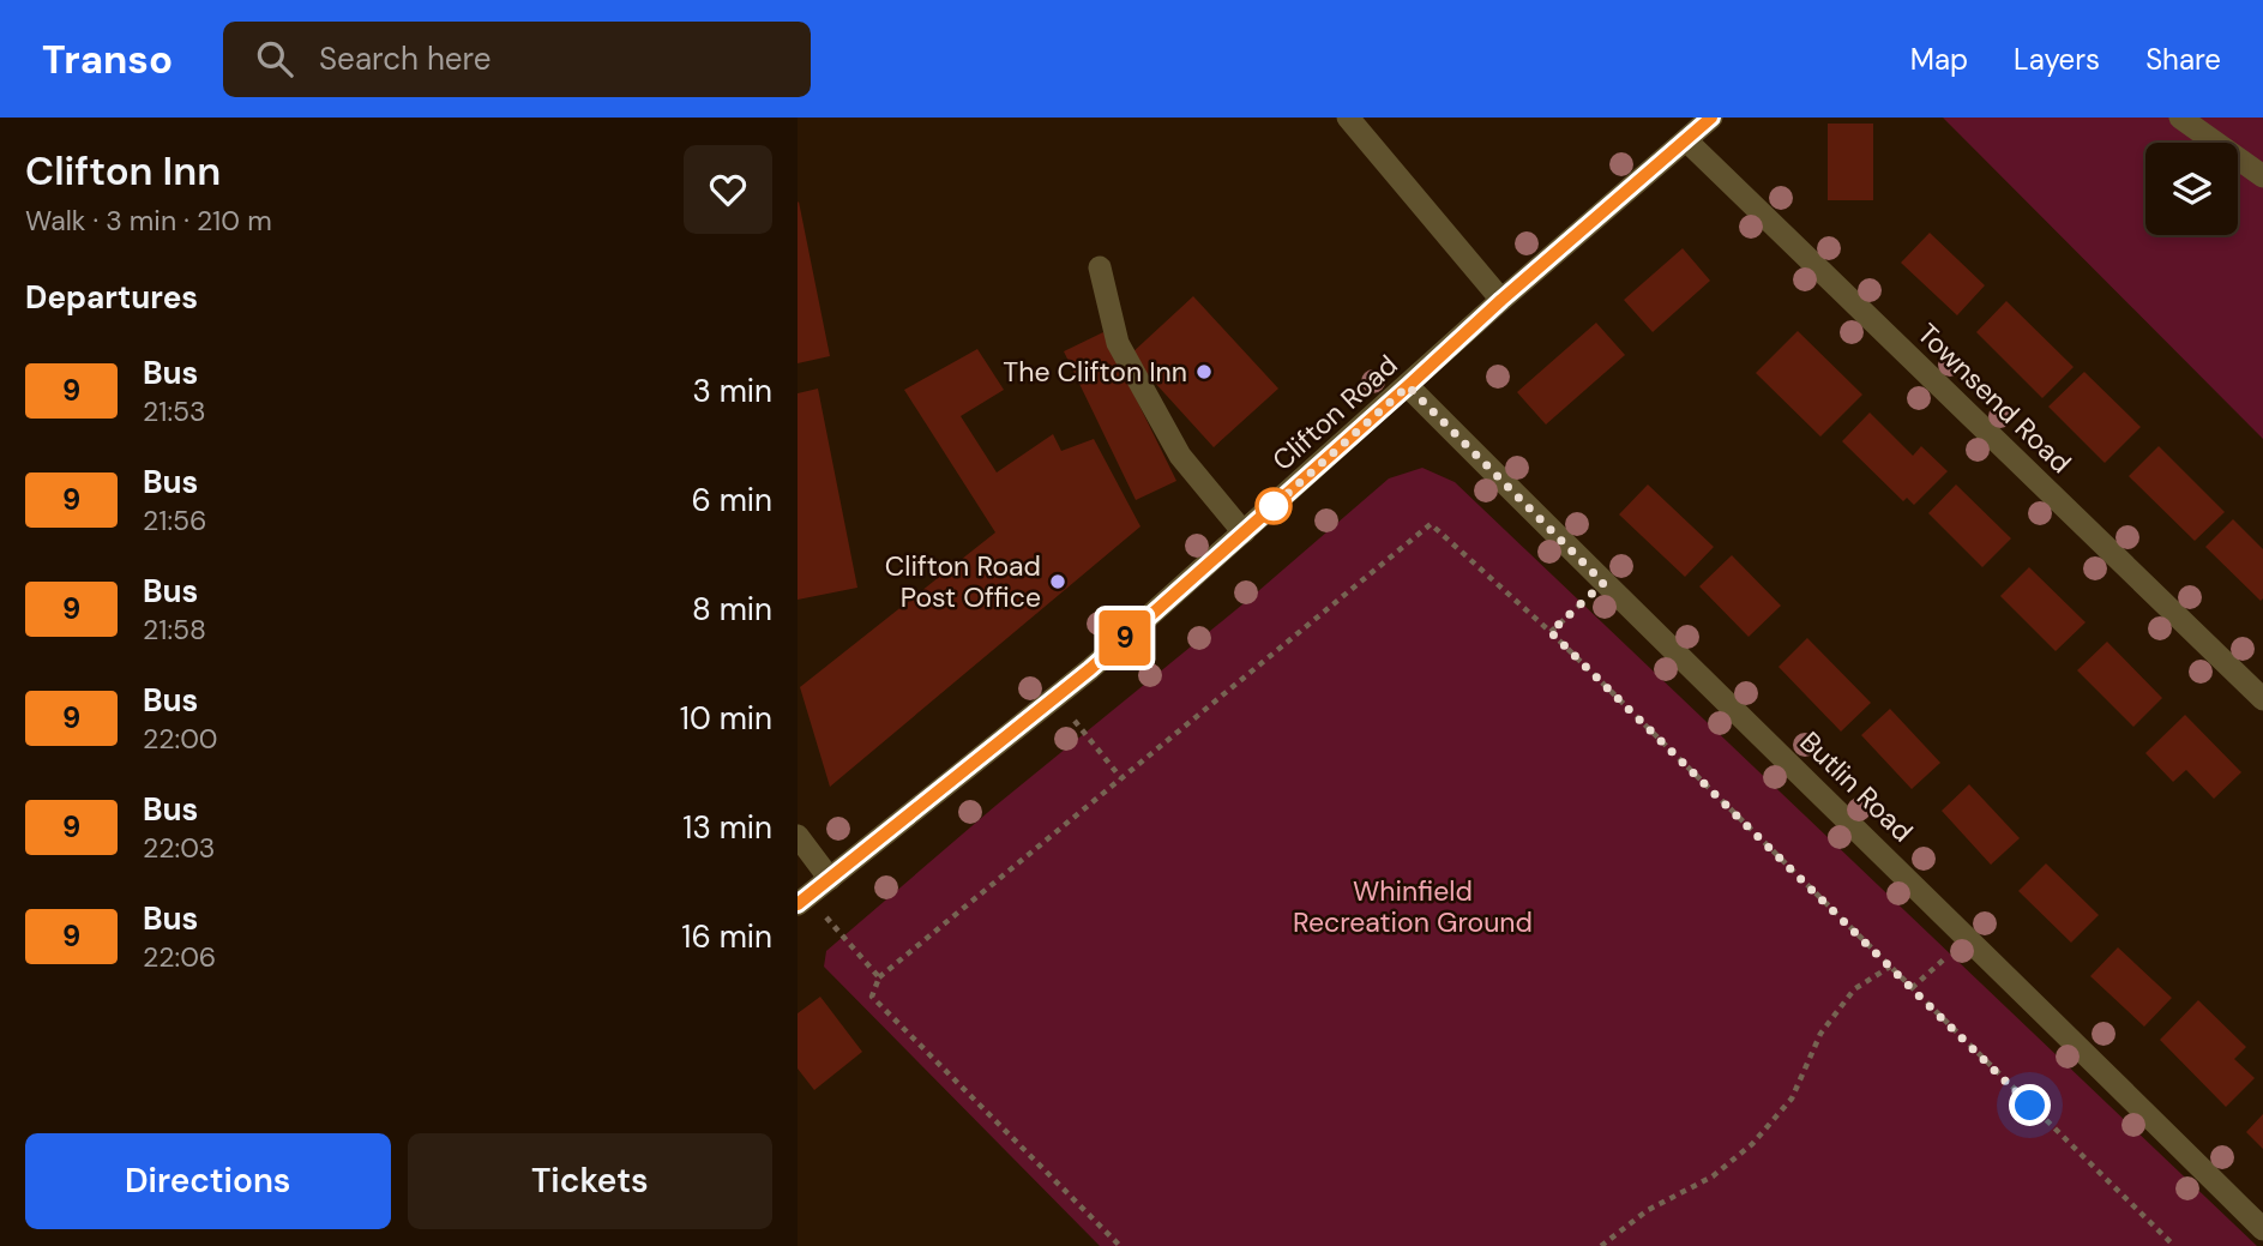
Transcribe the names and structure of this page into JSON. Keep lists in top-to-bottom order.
{
  "streets": {
    "street": ["Townsend Road", "Clifton Road", "Butlin Road"]
  },
  "crossings": [
    ["Townsend Road", "Clifton Road"],
    ["Clifton Road", "Butlin Road"]
  ],
  "parks": ["Whinfield Recreation Ground"],
  "places": ["The Clifton Inn", "Clifton Road Post Office"],
  "lines": ["bus line 9"],
  "page": {
    "header": "Transo",
    "search": "Search here",
    "nav": ["Map", "Layers", "Share"],
    "heading": [
      ["Clifton Inn", "Walk · 3 min · 210 m"],
      "Departures"
    ],
    "on_map": "9",
    "list": [
      {
        "mark": "9",
        "name": "Bus",
        "note": "21:53",
        "value": "3 min"
      },
      {
        "mark": "9",
        "name": "Bus",
        "note": "21:56",
        "value": "6 min"
      },
      {
        "mark": "9",
        "name": "Bus",
        "note": "21:58",
        "value": "8 min"
      },
      {
        "mark": "9",
        "name": "Bus",
        "note": "22:00",
        "value": "10 min"
      },
      {
        "mark": "9",
        "name": "Bus",
        "note": "22:03",
        "value": "13 min"
      },
      {
        "mark": "9",
        "name": "Bus",
        "note": "22:06",
        "value": "16 min"
      }
    ],
    "buttons": ["Directions", "Tickets"]
  }
}
